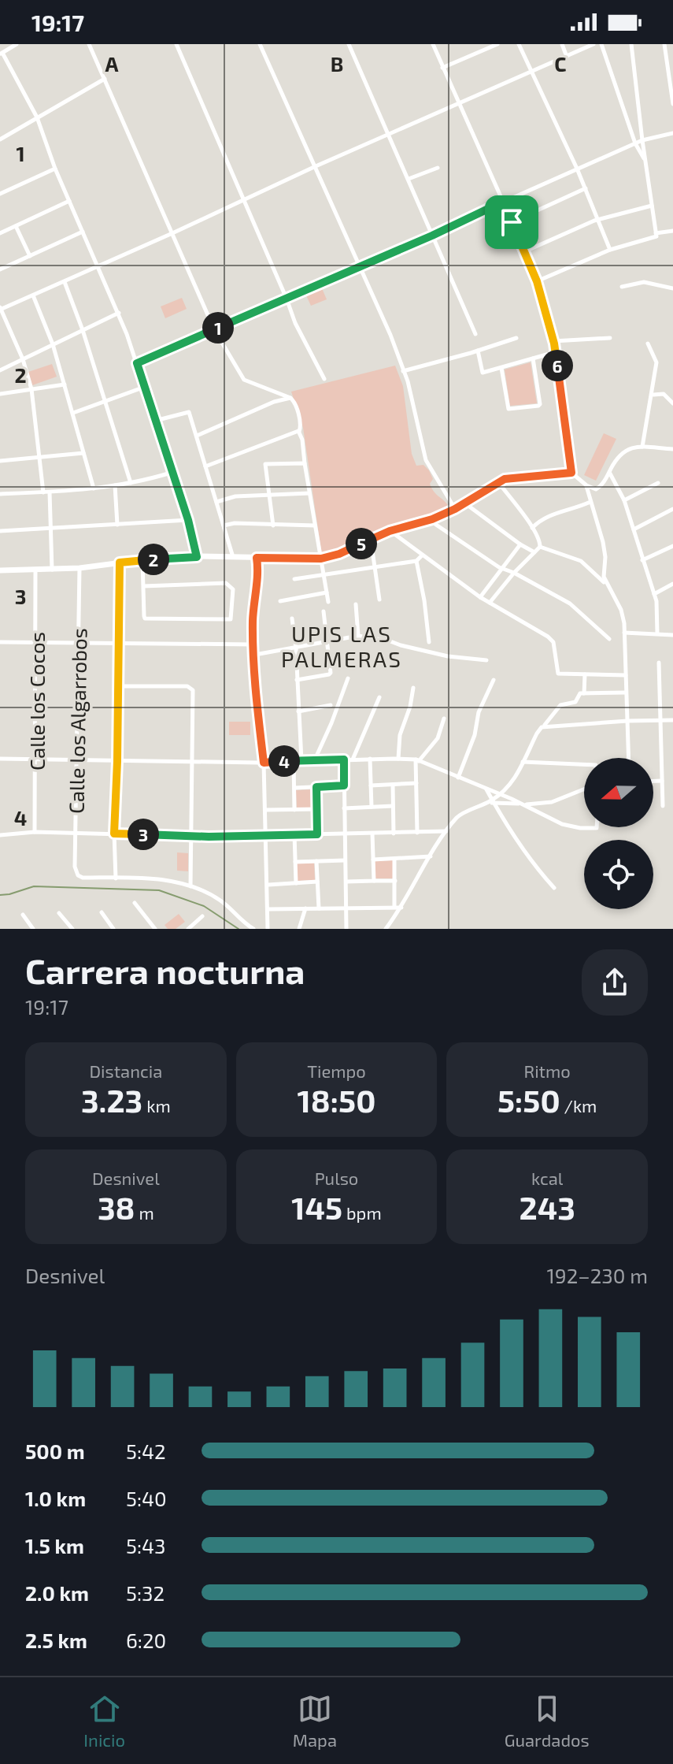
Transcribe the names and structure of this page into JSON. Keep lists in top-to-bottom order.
{
  "streets": {
    "street": ["Calle los Cocos", "Calle los Algarrobos"]
  },
  "districts": ["UPIS LAS PALMERAS"],
  "north": "left",
  "page": {
    "status": "19:17",
    "pins": [
      "1",
      "6",
      "5",
      "2",
      "4",
      "3"
    ],
    "heading": ["Carrera nocturna", "19:17"],
    "stats": [
      ["Distancia", "3.23 km"],
      ["Tiempo", "18:50"],
      ["Ritmo", "5:50 /km"],
      ["Desnivel", "38 m"],
      ["Pulso", "145 bpm"],
      ["kcal", "243"]
    ],
    "chart": ["Desnivel", "192–230 m"],
    "list": [
      {
        "name": "500 m",
        "note": "5:42"
      },
      {
        "name": "1.0 km",
        "note": "5:40"
      },
      {
        "name": "1.5 km",
        "note": "5:43"
      },
      {
        "name": "2.0 km",
        "note": "5:32"
      },
      {
        "name": "2.5 km",
        "note": "6:20"
      }
    ],
    "tabs": ["Inicio", "Mapa", "Guardados"]
  },
  "grid": {
    "columns": ["A", "B", "C"],
    "rows": [
      "1",
      "2",
      "3",
      "4"
    ]
  }
}
